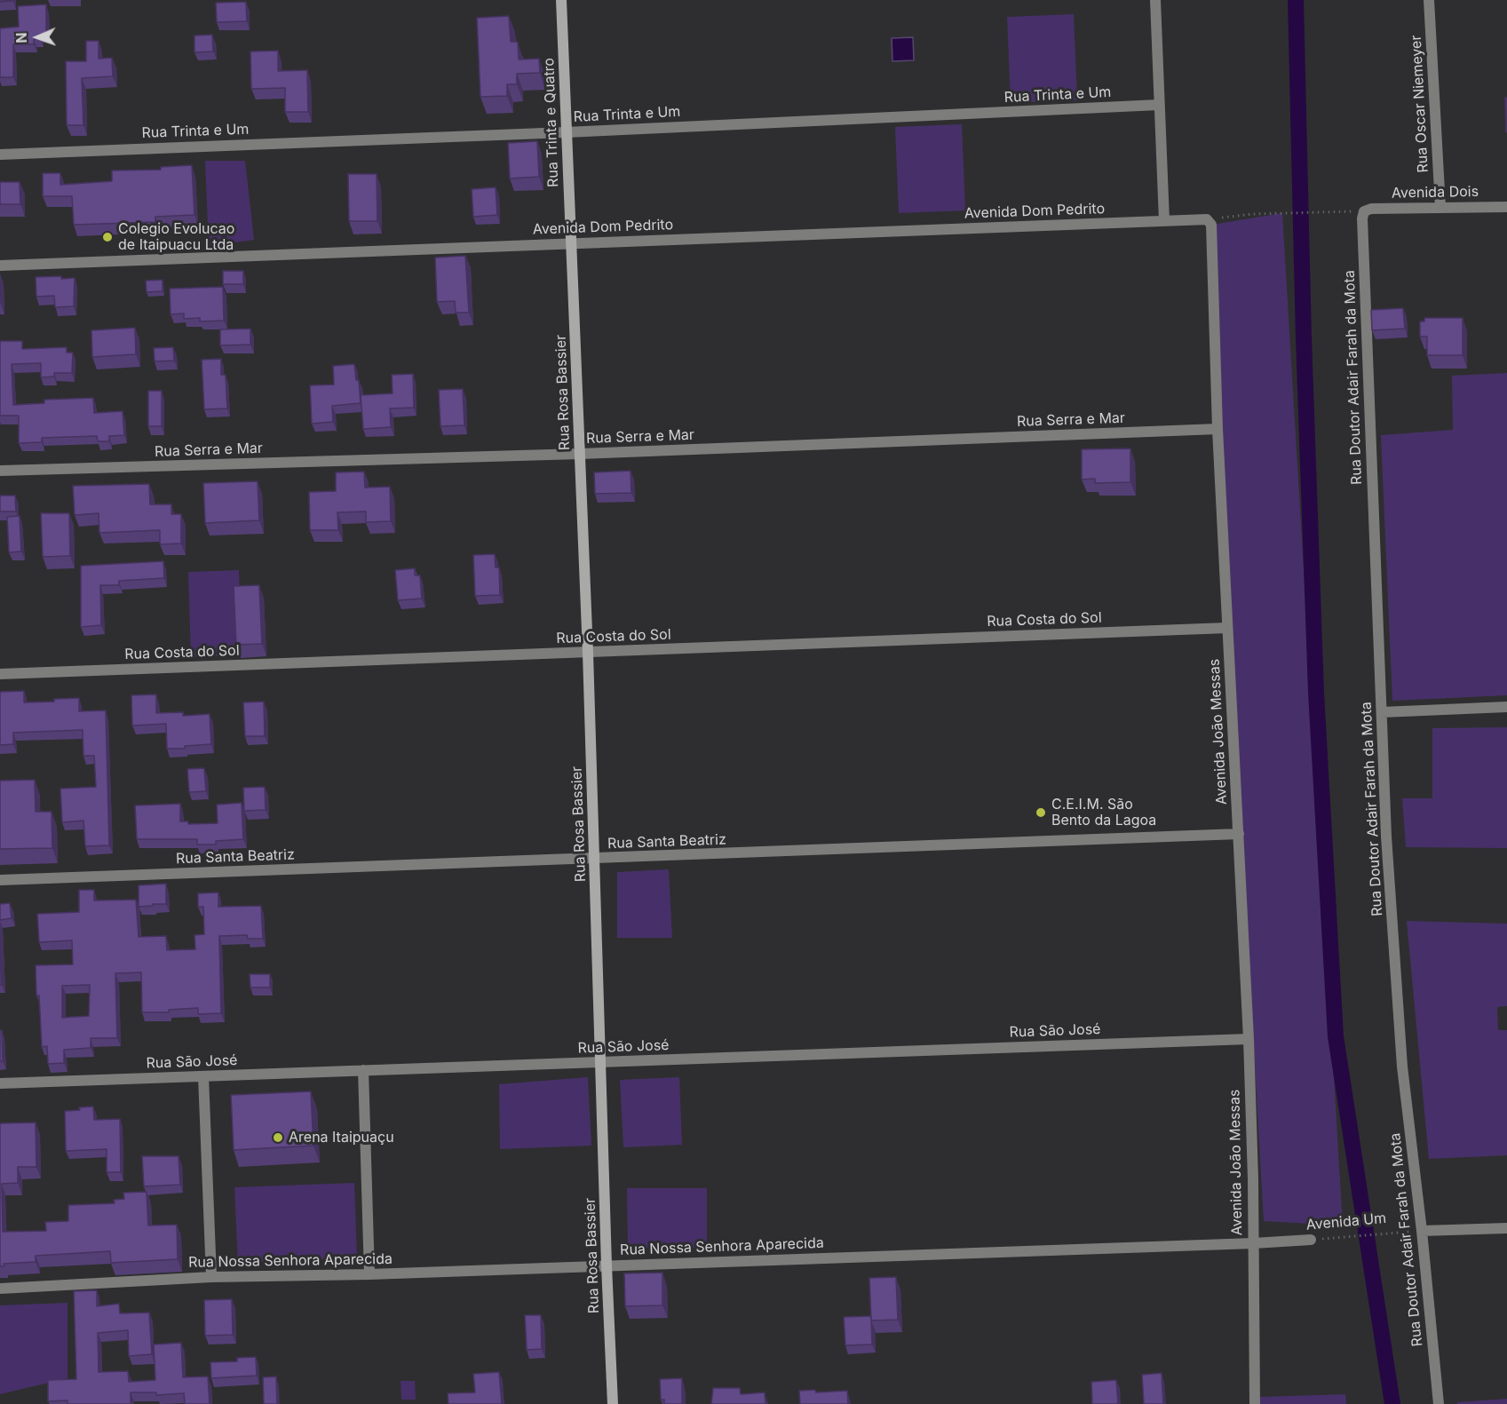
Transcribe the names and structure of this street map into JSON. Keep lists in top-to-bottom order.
{
  "streets": {
    "street": [
      "Rua Trinta e Um",
      "Rua Oscar Niemeyer",
      "Rua Trinta e Quatro",
      "Avenida Dois",
      "Avenida Dom Pedrito",
      "Rua Doutor Adair Farah da Mota",
      "Rua Rosa Bassier",
      "Rua Serra e Mar",
      "Rua Costa do Sol",
      "Avenida João Messas",
      "Rua Santa Beatriz",
      "Rua São José",
      "Avenida Um",
      "Rua Nossa Senhora Aparecida"
    ]
  },
  "crossings": [
    ["Rua Trinta e Um", "Rua Trinta e Quatro"],
    ["Rua Oscar Niemeyer", "Avenida Dois"],
    ["Rua Trinta e Quatro", "Avenida Dom Pedrito"],
    ["Rua Trinta e Quatro", "Rua Rosa Bassier"],
    ["Avenida Dois", "Rua Doutor Adair Farah da Mota"],
    ["Avenida Dom Pedrito", "Rua Rosa Bassier"],
    ["Avenida Dom Pedrito", "Avenida João Messas"],
    ["Rua Doutor Adair Farah da Mota", "Avenida Um"],
    ["Rua Rosa Bassier", "Rua Serra e Mar"],
    ["Rua Rosa Bassier", "Rua Costa do Sol"],
    ["Rua Rosa Bassier", "Rua Santa Beatriz"],
    ["Rua Rosa Bassier", "Rua São José"],
    ["Rua Rosa Bassier", "Rua Nossa Senhora Aparecida"],
    ["Rua Serra e Mar", "Avenida João Messas"],
    ["Rua Costa do Sol", "Avenida João Messas"],
    ["Avenida João Messas", "Rua Santa Beatriz"],
    ["Avenida João Messas", "Rua São José"],
    ["Avenida João Messas", "Avenida Um"],
    ["Avenida João Messas", "Rua Nossa Senhora Aparecida"],
    ["Avenida Um", "Rua Nossa Senhora Aparecida"]
  ],
  "places": ["Colegio Evolucao de Itaipuacu Ltda", "C.E.I.M. São Bento da Lagoa", "Arena Itaipuaçu"],
  "north": "left"
}
